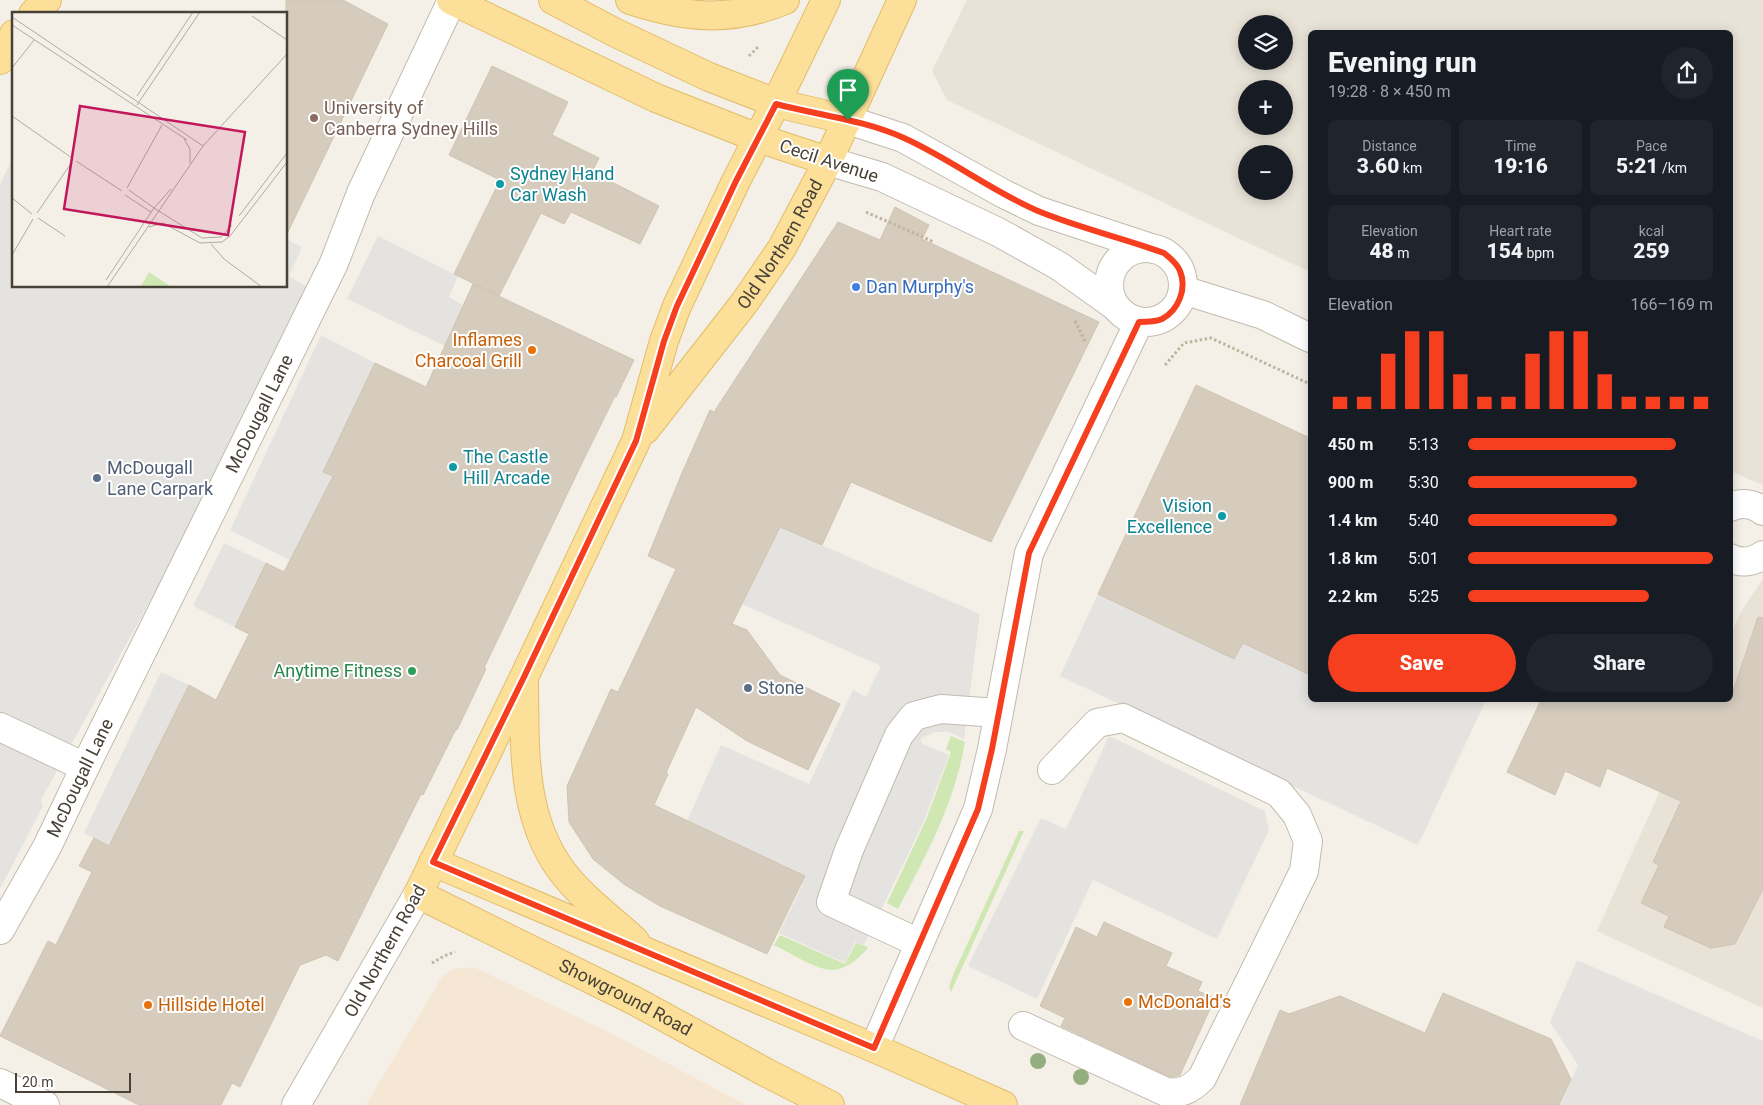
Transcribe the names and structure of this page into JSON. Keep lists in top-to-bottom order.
{
  "streets": {
    "main road": ["Cecil Avenue", "Old Northern Road", "Showground Road"],
    "street": ["McDougall Lane"]
  },
  "crossings": [
    ["Cecil Avenue", "Old Northern Road"],
    ["Cecil Avenue", "McDougall Lane"],
    ["Old Northern Road", "Showground Road"]
  ],
  "places": [
    "University of Canberra Sydney Hills",
    "Sydney Hand Car Wash",
    "Dan Murphy's",
    "Inflames Charcoal Grill",
    "The Castle Hill Arcade",
    "McDougall Lane Carpark",
    "Vision Excellence",
    "Anytime Fitness",
    "Stone",
    "McDonald's",
    "Hillside Hotel"
  ],
  "scale_bar": "20 m",
  "page": {
    "map_buttons": ["+", "−"],
    "heading": ["Evening run", "19:28 · 8 × 450 m"],
    "stats": [
      ["Distance", "3.60 km"],
      ["Time", "19:16"],
      ["Pace", "5:21 /km"],
      ["Elevation", "48 m"],
      ["Heart rate", "154 bpm"],
      ["kcal", "259"]
    ],
    "chart": ["Elevation", "166–169 m"],
    "list": [
      {
        "name": "450 m",
        "note": "5:13"
      },
      {
        "name": "900 m",
        "note": "5:30"
      },
      {
        "name": "1.4 km",
        "note": "5:40"
      },
      {
        "name": "1.8 km",
        "note": "5:01"
      },
      {
        "name": "2.2 km",
        "note": "5:25"
      }
    ],
    "buttons": ["Save", "Share"],
    "scale": "20 m"
  }
}
